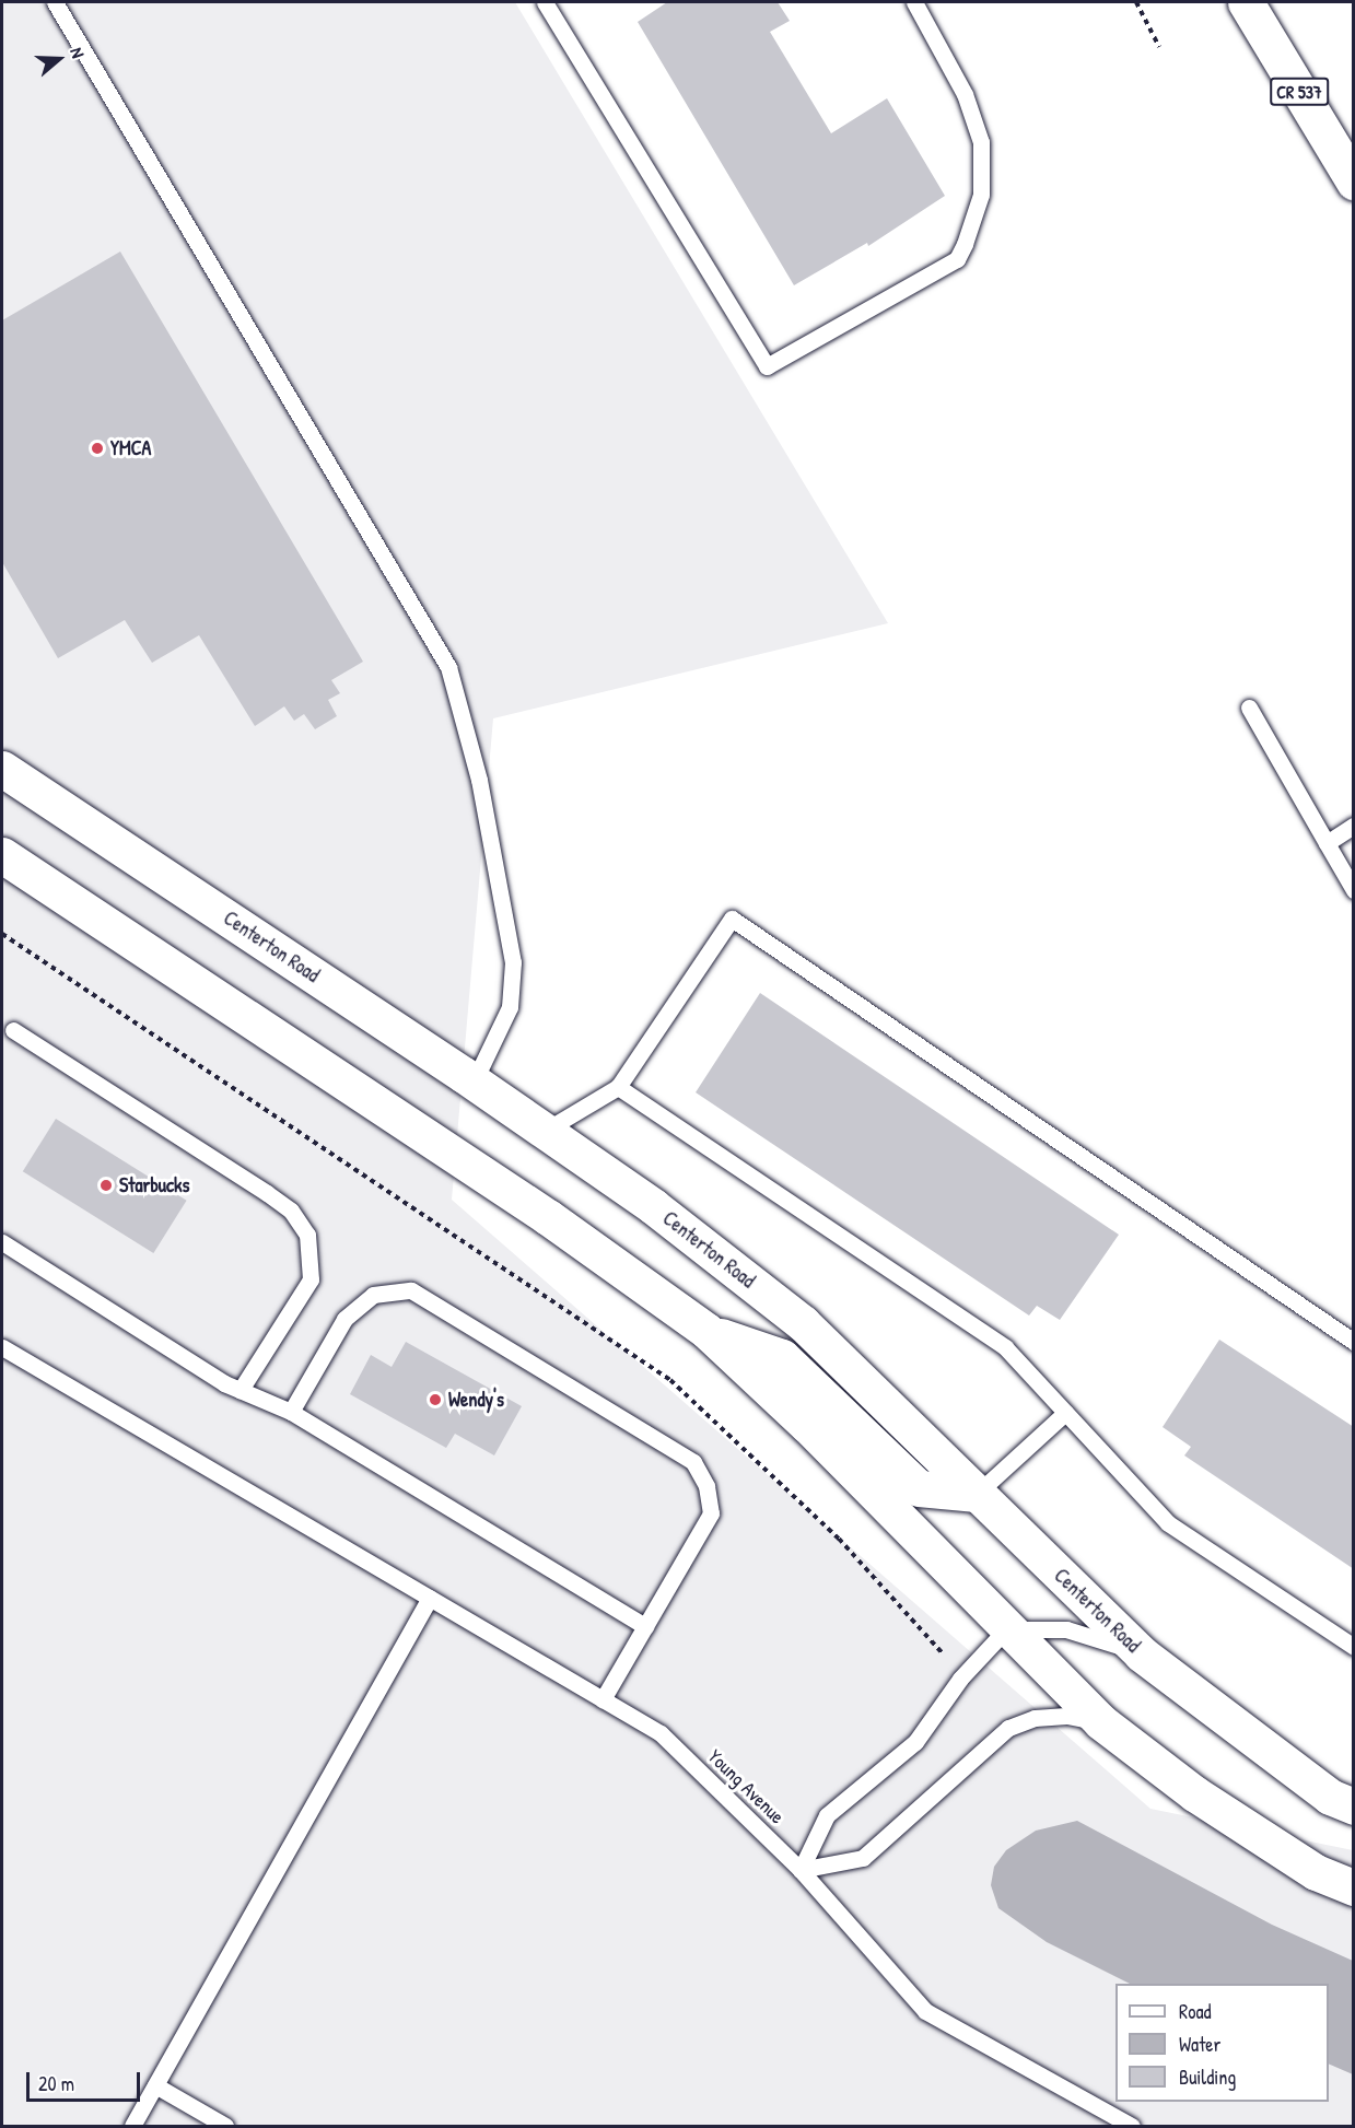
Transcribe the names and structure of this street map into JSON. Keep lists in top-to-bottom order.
{
  "streets": {
    "main road": ["CR 537", "Centerton Road"],
    "lane": ["Young Avenue"]
  },
  "places": ["YMCA", "Starbucks", "Wendy's"],
  "legend": ["Road", "Water", "Building"],
  "scale_bar": "20 m",
  "north": "right"
}
